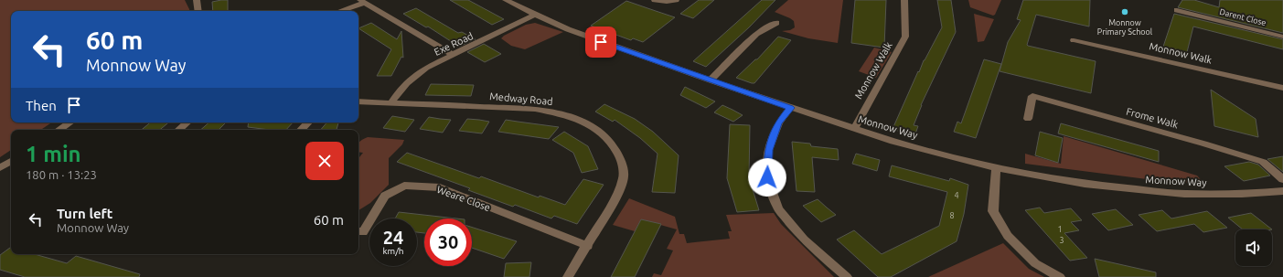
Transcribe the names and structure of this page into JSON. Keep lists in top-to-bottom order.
{
  "streets": {
    "street": [
      "Darent Close",
      "Exe Road",
      "Monnow Walk",
      "Medway Road",
      "Frome Walk",
      "Monnow Way",
      "Weare Close"
    ]
  },
  "crossings": [
    ["Exe Road", "Medway Road"],
    ["Exe Road", "Monnow Way"],
    ["Monnow Walk", "Monnow Way"],
    ["Medway Road", "Weare Close"]
  ],
  "places": ["Monnow Primary School"],
  "house_numbers": [
    "4",
    "8",
    "1",
    "3"
  ],
  "page": {
    "turn": ["60 m", "Monnow Way"],
    "then": "Then",
    "heading": ["1 min", "180 m · 13:23"],
    "list": [
      {
        "name": "Turn left",
        "note": "Monnow Way",
        "value": "60 m"
      }
    ],
    "speed": "24 km/h",
    "limit": "30"
  }
}
